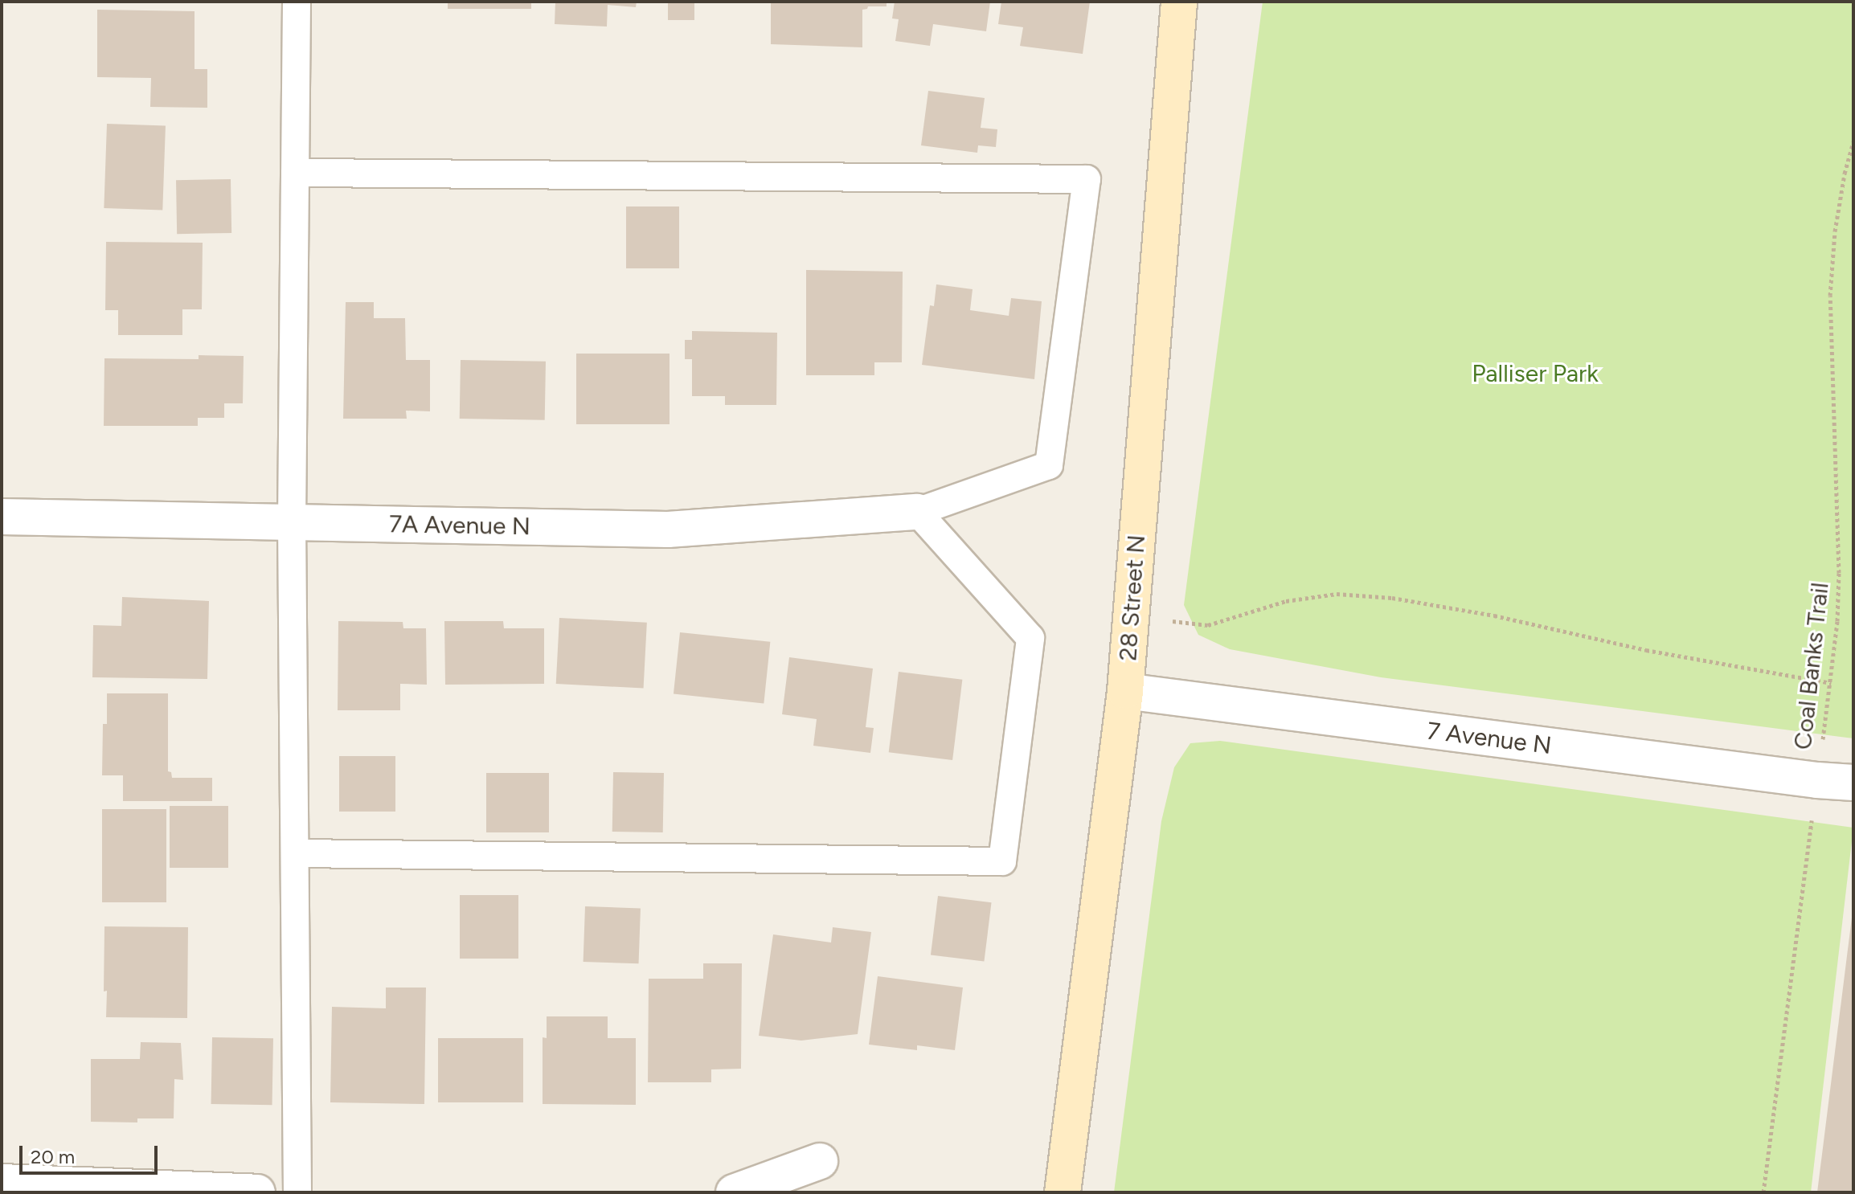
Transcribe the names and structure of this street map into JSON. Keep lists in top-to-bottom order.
{
  "streets": {
    "main road": ["28 Street N"],
    "street": ["7A Avenue N", "7 Avenue N"],
    "path": ["Coal Banks Trail"]
  },
  "crossings": [
    ["28 Street N", "7 Avenue N"],
    ["Coal Banks Trail", "7 Avenue N"]
  ],
  "parks": ["Palliser Park"],
  "scale_bar": "20 m"
}
